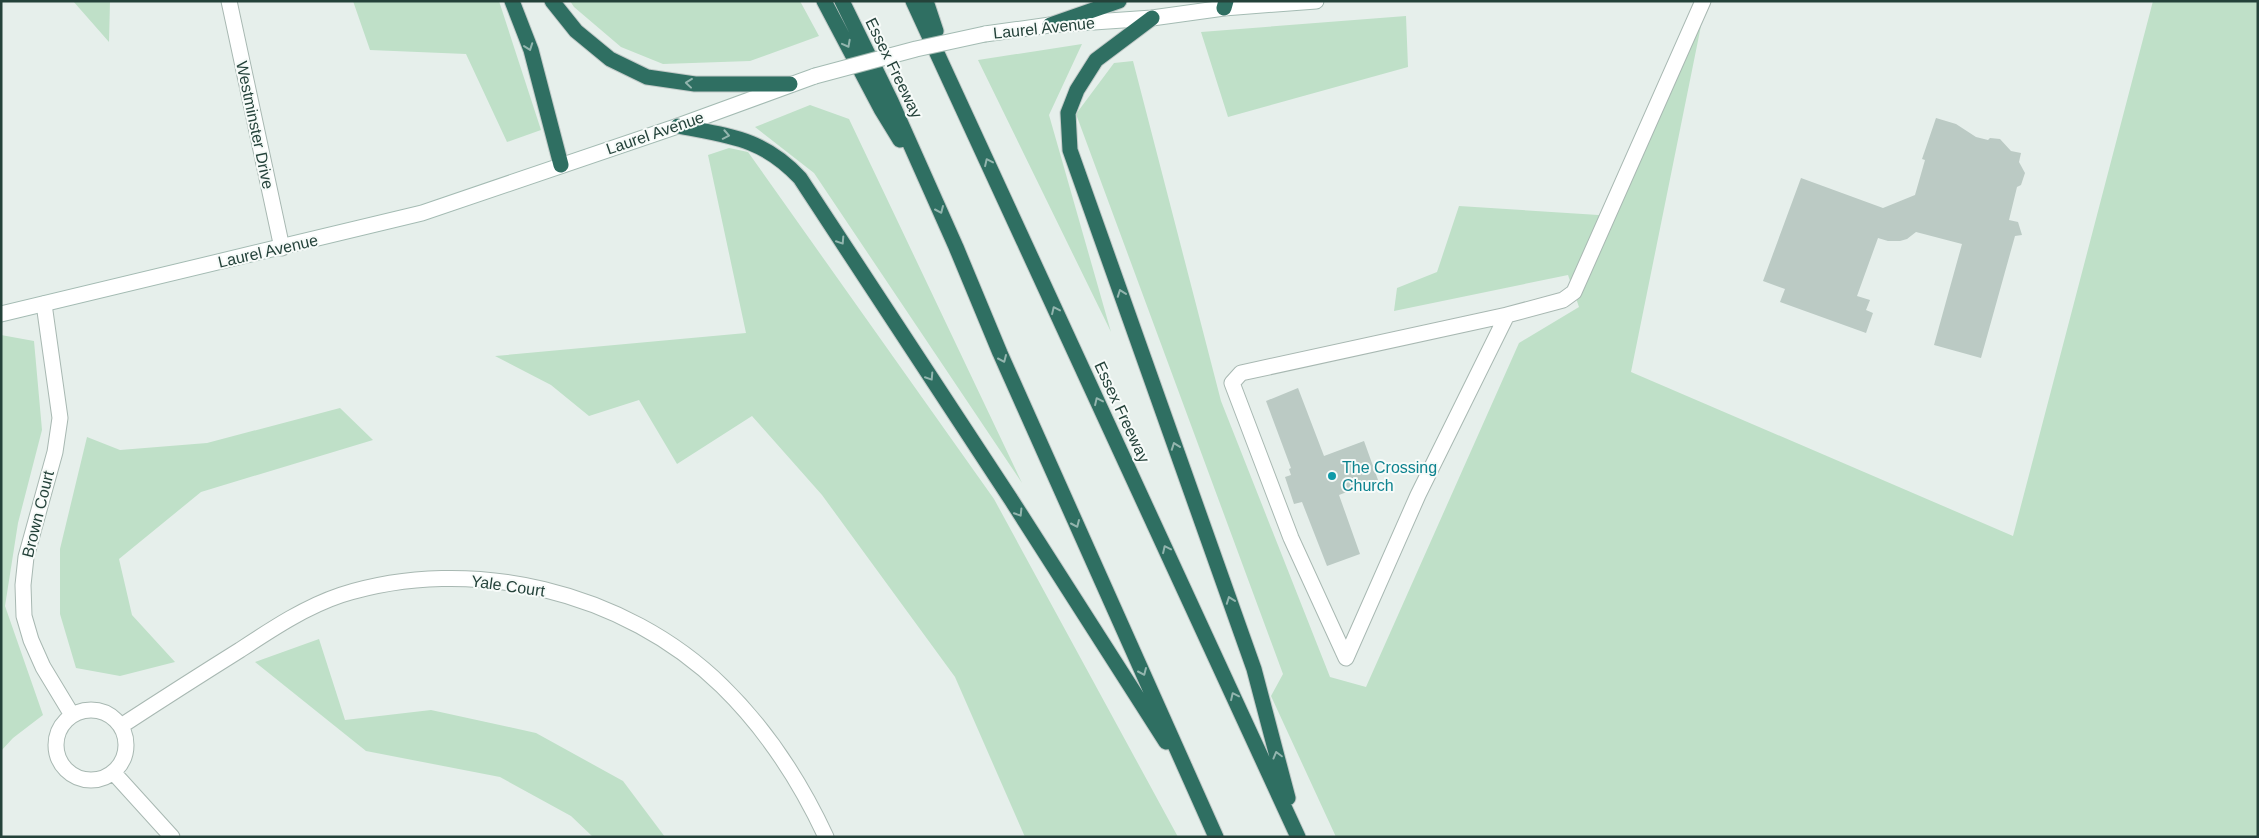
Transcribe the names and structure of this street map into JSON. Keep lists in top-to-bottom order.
{
  "streets": {
    "highway": ["Essex Freeway"],
    "street": [
      "Laurel Avenue",
      "Westminster Drive",
      "Brown Court",
      "Yale Court"
    ]
  },
  "crossings": [
    ["Laurel Avenue", "Westminster Drive"],
    ["Laurel Avenue", "Brown Court"],
    ["Brown Court", "Yale Court"]
  ],
  "places": ["The Crossing Church"]
}
